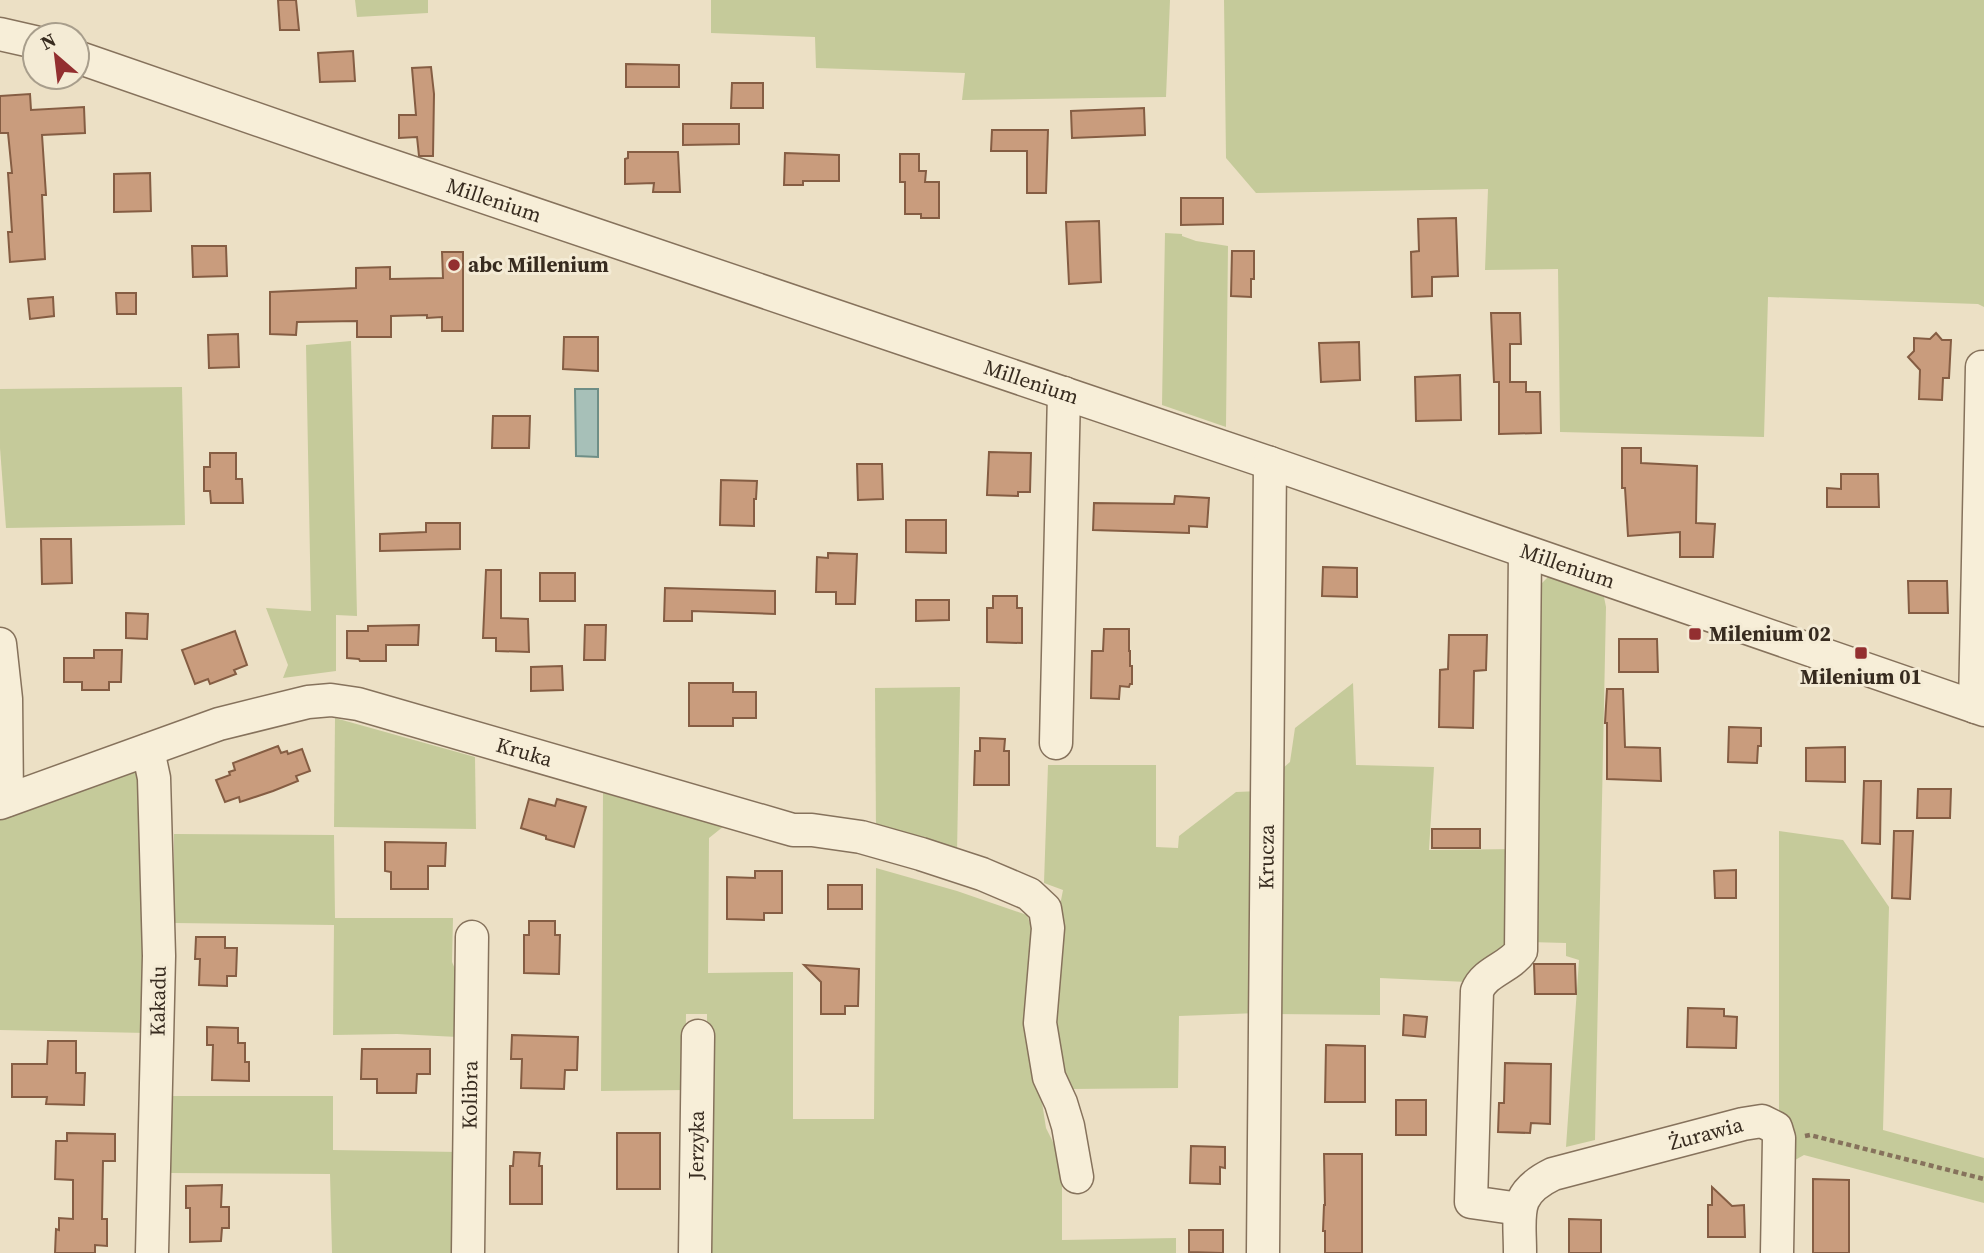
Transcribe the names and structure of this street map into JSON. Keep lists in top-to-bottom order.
{
  "streets": {
    "street": [
      "Millenium",
      "Kruka",
      "Krucza",
      "Kakadu",
      "Kolibra",
      "Żurawia",
      "Jerzyka"
    ]
  },
  "crossings": [
    ["Millenium", "Krucza"],
    ["Kruka", "Kakadu"]
  ],
  "places": {
    "other": ["abc Millenium"],
    "transit": ["Milenium 02", "Milenium 01"]
  },
  "north": "top left"
}
